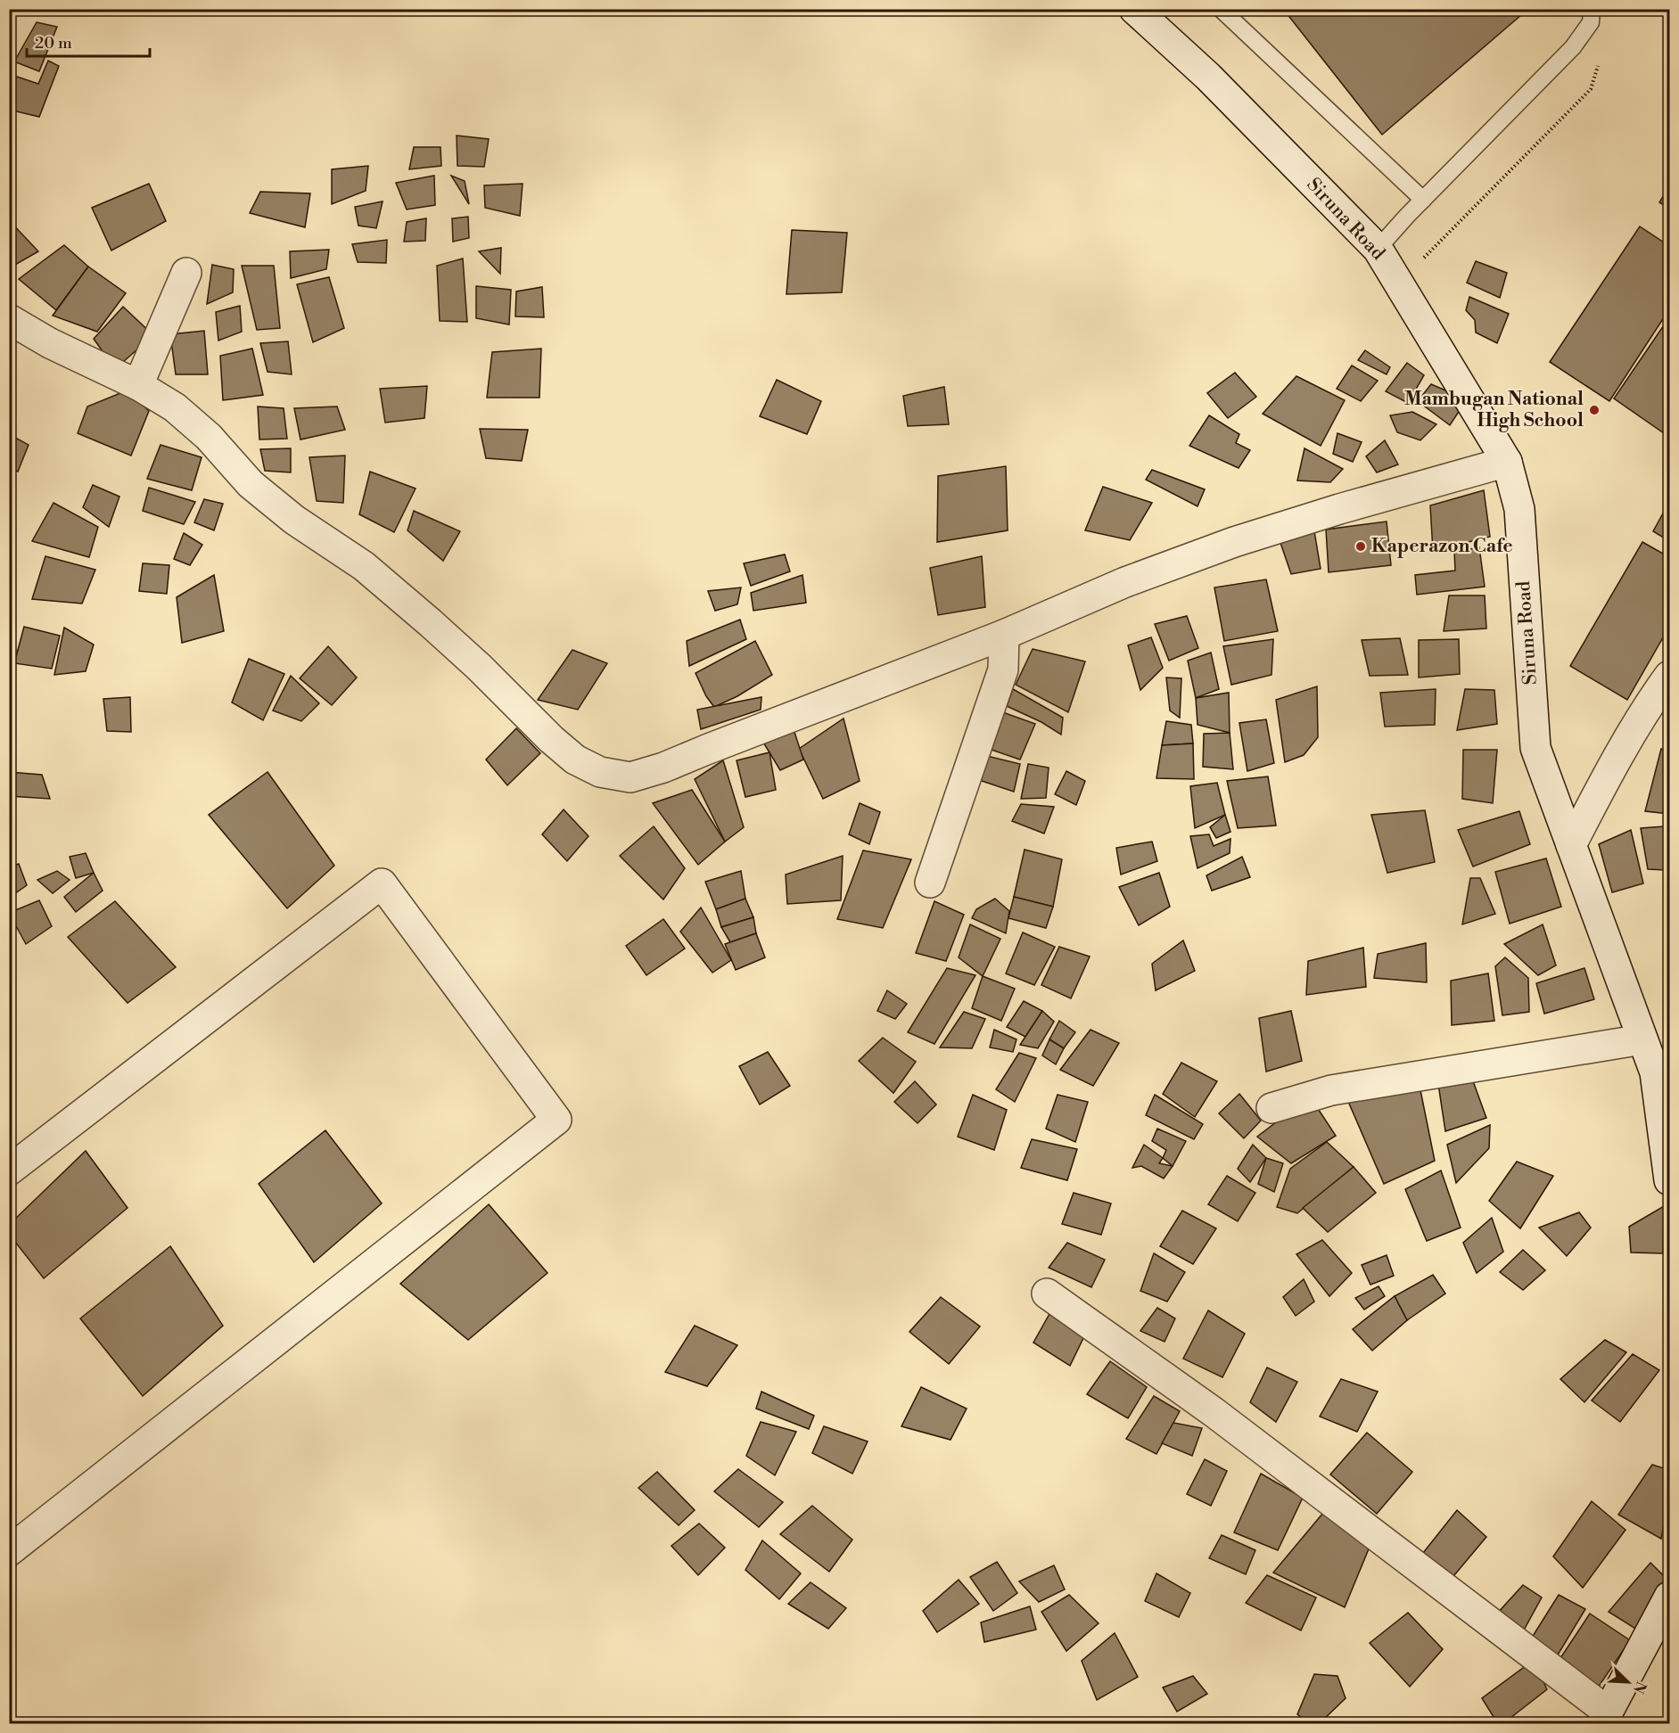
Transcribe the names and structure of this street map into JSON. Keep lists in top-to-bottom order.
{
  "streets": {
    "street": ["Siruna Road"]
  },
  "places": ["Mambugan National High School", "Kaperazon Cafe"],
  "scale_bar": "20 m",
  "north": "bottom right"
}
